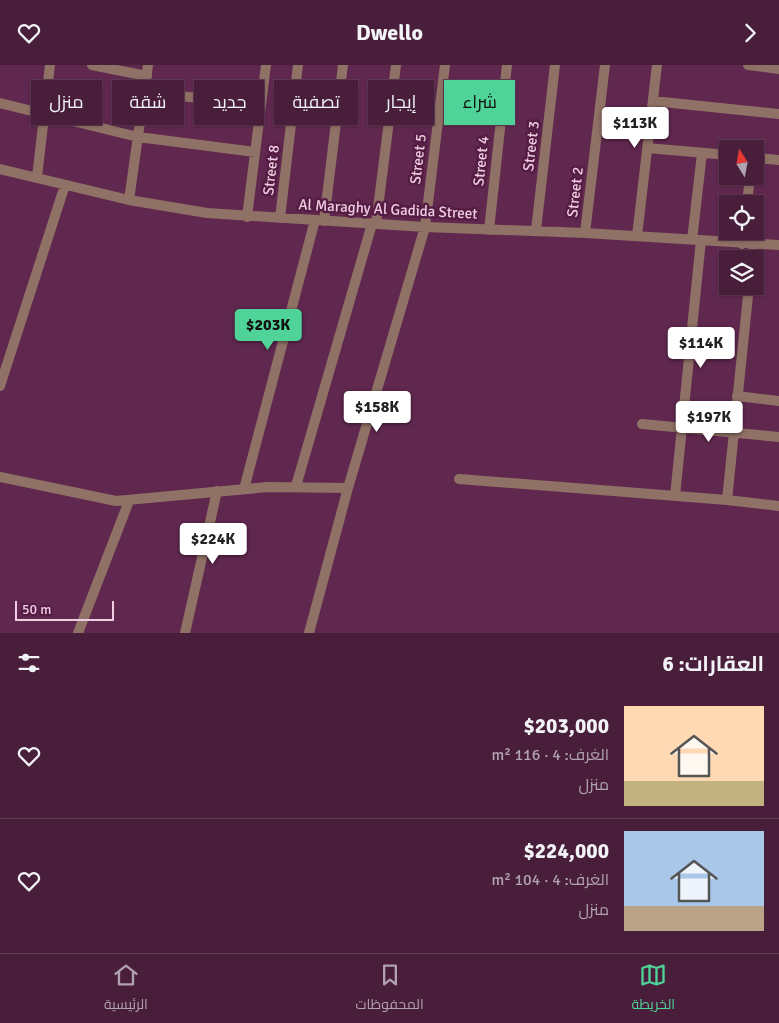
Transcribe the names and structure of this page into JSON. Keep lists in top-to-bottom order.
{
  "streets": {
    "street": [
      "Street 3",
      "Street 5",
      "Street 4",
      "Street 8",
      "Street 2",
      "Al Maraghy Al Gadida Street"
    ]
  },
  "crossings": [
    ["Street 3", "Al Maraghy Al Gadida Street"],
    ["Street 5", "Al Maraghy Al Gadida Street"],
    ["Street 4", "Al Maraghy Al Gadida Street"],
    ["Street 8", "Al Maraghy Al Gadida Street"],
    ["Street 2", "Al Maraghy Al Gadida Street"]
  ],
  "scale_bar": "50 m",
  "north": "top",
  "page": {
    "header": "Dwello",
    "chip": [
      "شراء",
      "إيجار",
      "تصفية",
      "جديد",
      "شقة",
      "منزل"
    ],
    "price": [
      "$113K",
      "$203K",
      "$114K",
      "$158K",
      "$197K",
      "$224K"
    ],
    "scale": "50 m",
    "heading": "العقارات: 6",
    "list": [
      {
        "name": "$203,000",
        "note": "الغرف: 4 · 116 m² · منزل"
      },
      {
        "name": "$224,000",
        "note": "الغرف: 4 · 104 m² · منزل"
      }
    ],
    "tabs": ["الخريطة", "المحفوظات", "الرئيسية"]
  }
}
